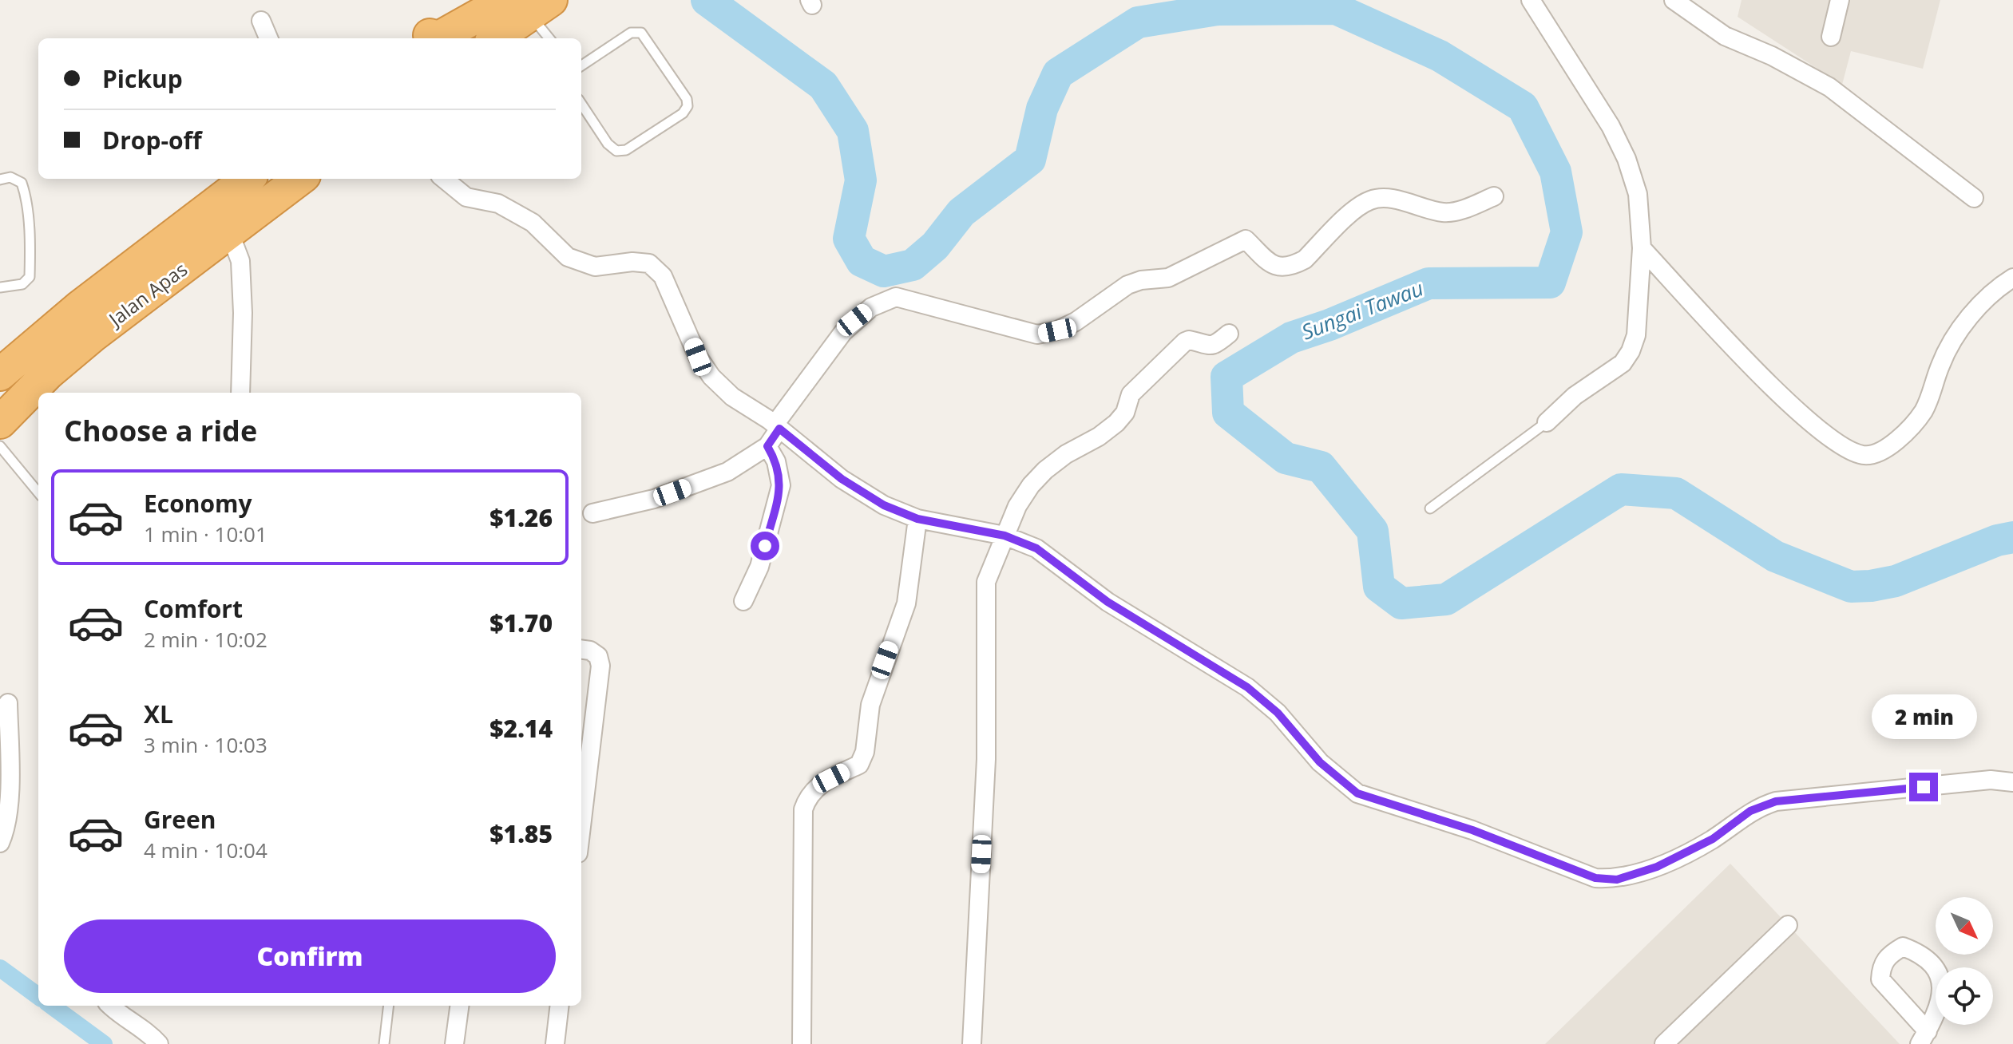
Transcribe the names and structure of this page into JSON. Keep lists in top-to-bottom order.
{
  "streets": {
    "highway": ["Jalan Apas"]
  },
  "water": ["Sungai Tawau"],
  "north": "bottom right",
  "page": {
    "banner": ["Pickup", "Drop-off"],
    "heading": "Choose a ride",
    "list": [
      {
        "name": "Economy",
        "note": "1 min · 10:01",
        "value": "$1.26"
      },
      {
        "name": "Comfort",
        "note": "2 min · 10:02",
        "value": "$1.70"
      },
      {
        "name": "XL",
        "note": "3 min · 10:03",
        "value": "$2.14"
      },
      {
        "name": "Green",
        "note": "4 min · 10:04",
        "value": "$1.85"
      }
    ],
    "bubble": "2 min",
    "buttons": "Confirm"
  }
}
